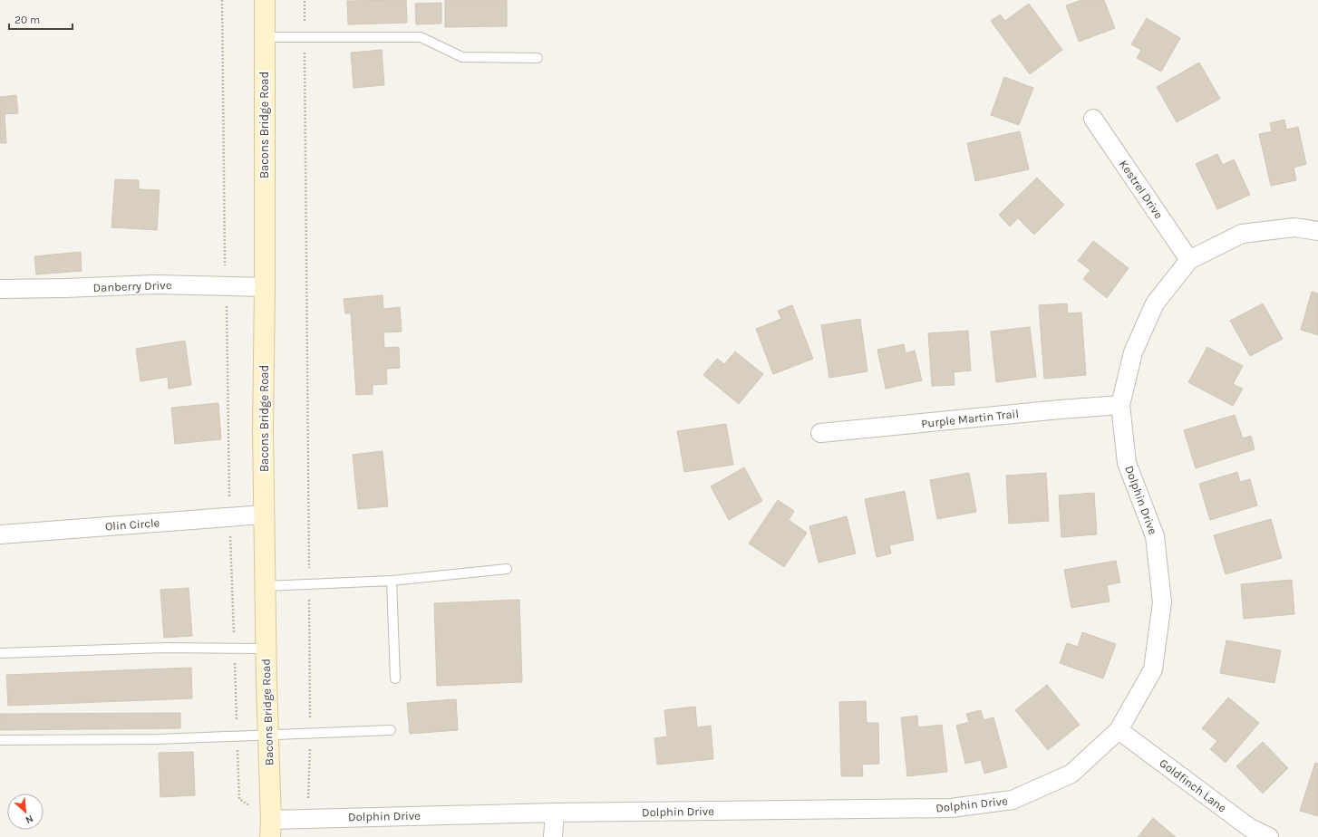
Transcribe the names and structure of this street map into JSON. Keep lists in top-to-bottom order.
{
  "streets": {
    "main road": ["Bacons Bridge Road"],
    "street": [
      "Kestrel Drive",
      "Danberry Drive",
      "Purple Martin Trail",
      "Dolphin Drive",
      "Olin Circle",
      "Goldfinch Lane"
    ]
  },
  "crossings": [
    ["Bacons Bridge Road", "Danberry Drive"],
    ["Bacons Bridge Road", "Dolphin Drive"],
    ["Bacons Bridge Road", "Olin Circle"],
    ["Kestrel Drive", "Dolphin Drive"],
    ["Purple Martin Trail", "Dolphin Drive"],
    ["Dolphin Drive", "Goldfinch Lane"]
  ],
  "scale_bar": "20 m",
  "north": "bottom right"
}
